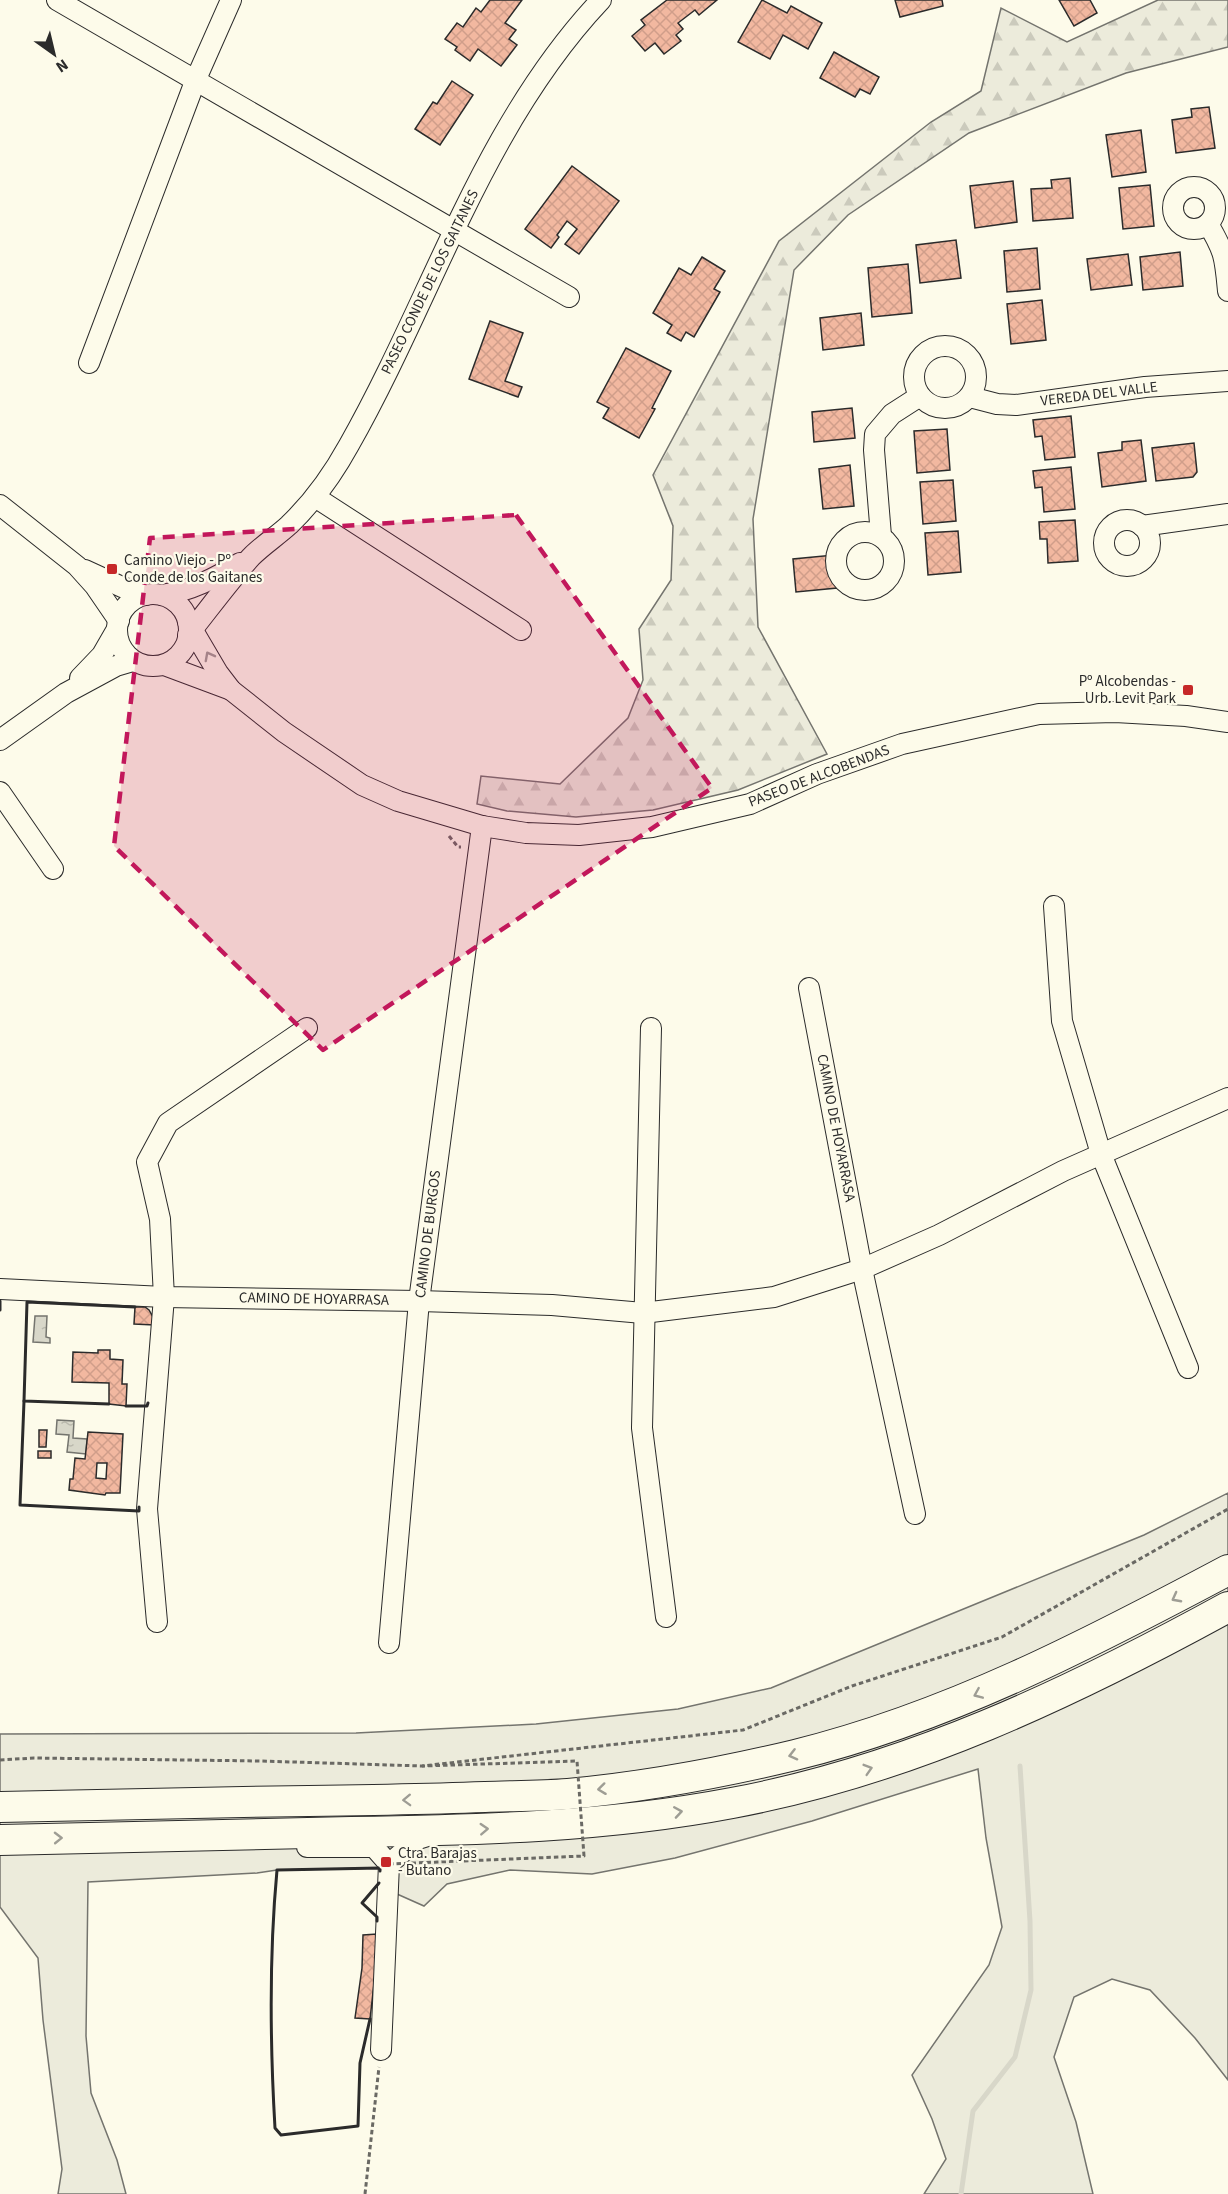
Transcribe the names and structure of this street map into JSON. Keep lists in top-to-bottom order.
{
  "streets": {
    "street": [
      "PASEO CONDE DE LOS GAITANES",
      "VEREDA DEL VALLE",
      "PASEO DE ALCOBENDAS",
      "CAMINO DE HOYARRASA",
      "CAMINO DE BURGOS"
    ]
  },
  "crossings": [
    ["PASEO CONDE DE LOS GAITANES", "PASEO DE ALCOBENDAS"],
    ["PASEO DE ALCOBENDAS", "CAMINO DE BURGOS"],
    ["CAMINO DE HOYARRASA", "CAMINO DE BURGOS"]
  ],
  "places": {
    "transit": ["Camino Viejo - Pº Conde de los Gaitanes", "Pº Alcobendas - Urb. Levit Park", "Ctra. Barajas - Butano"]
  },
  "north": "bottom right"
}
